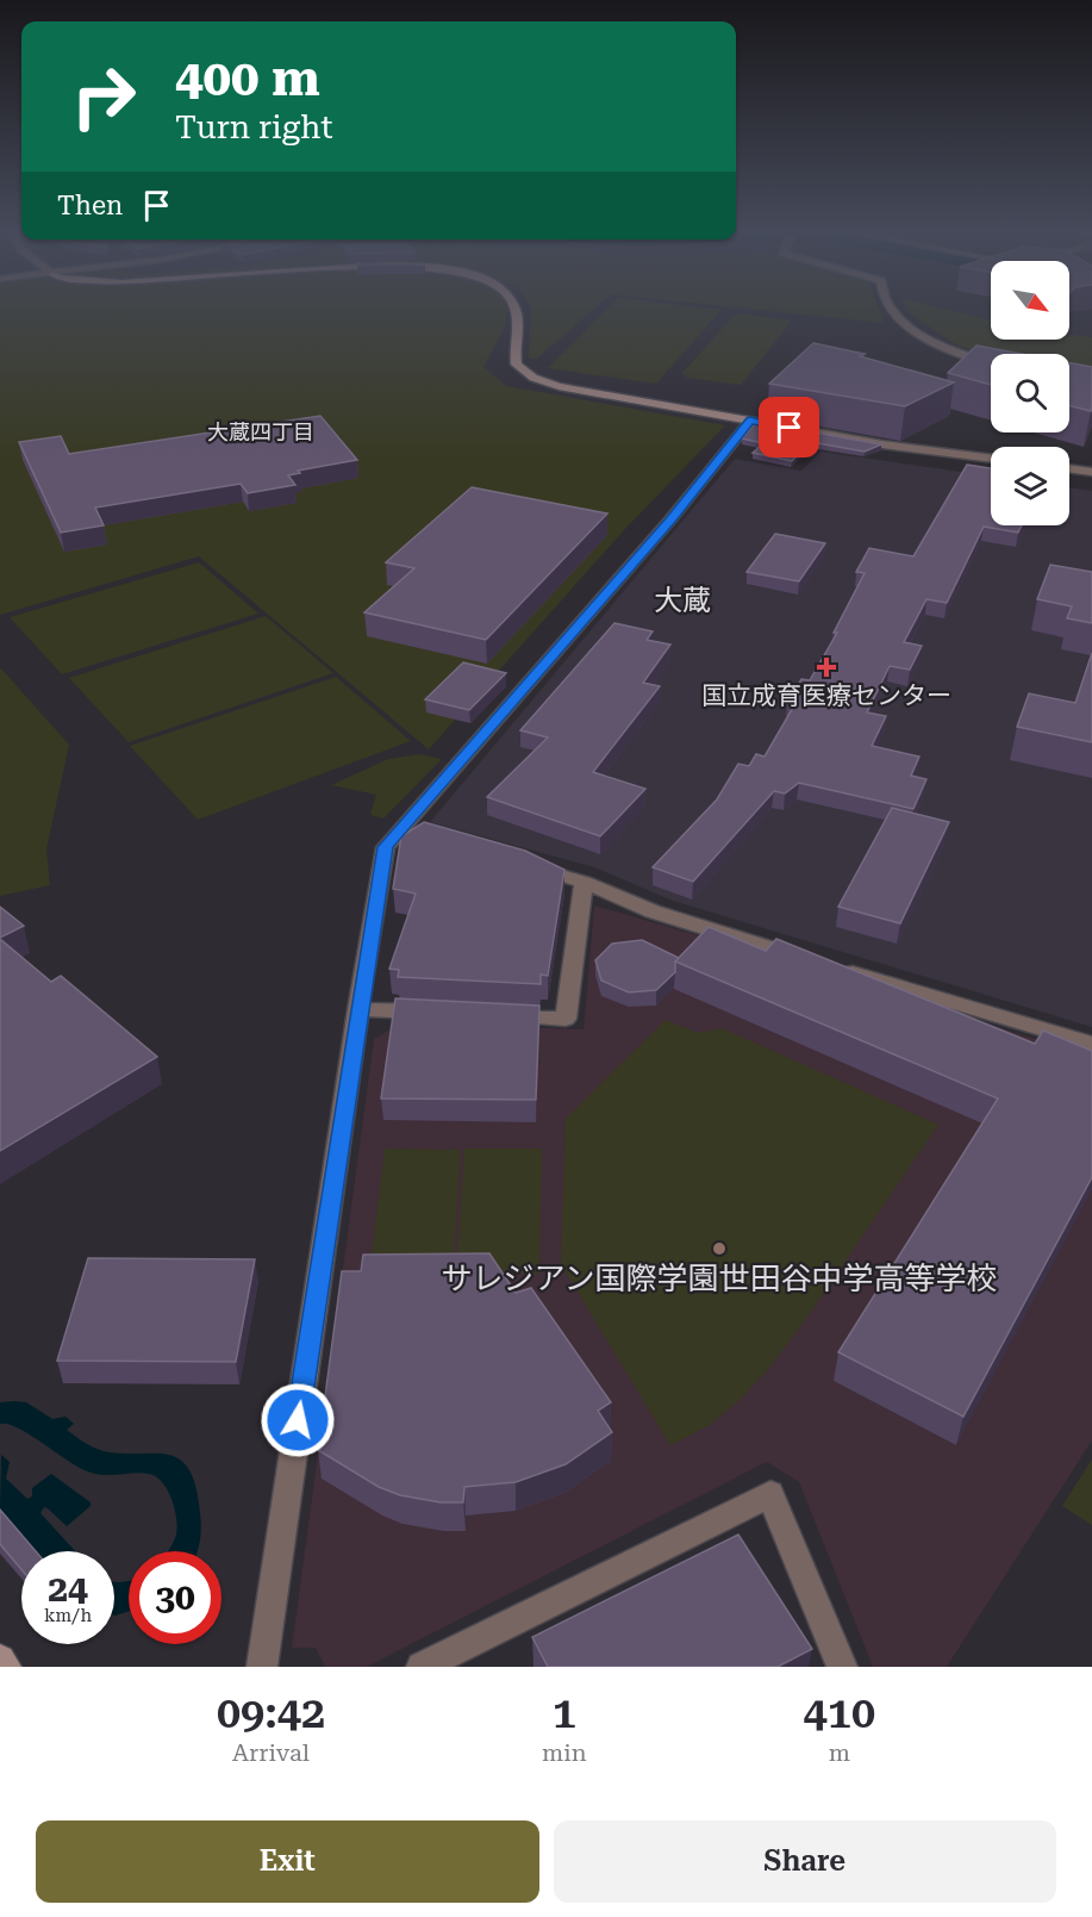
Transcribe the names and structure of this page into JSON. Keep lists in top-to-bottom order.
{
  "districts": ["大蔵四丁目", "大蔵"],
  "places": {
    "health": ["国立成育医療センター"],
    "other": ["サレジアン国際学園世田谷中学高等学校"]
  },
  "north": "bottom right",
  "page": {
    "turn": ["400 m", "Turn right"],
    "then": "Then",
    "speed": "24 km/h",
    "limit": "30",
    "eta": [
      "09:42",
      "Arrival",
      "1",
      "min",
      "410",
      "m"
    ],
    "buttons": ["Exit", "Share"]
  }
}
